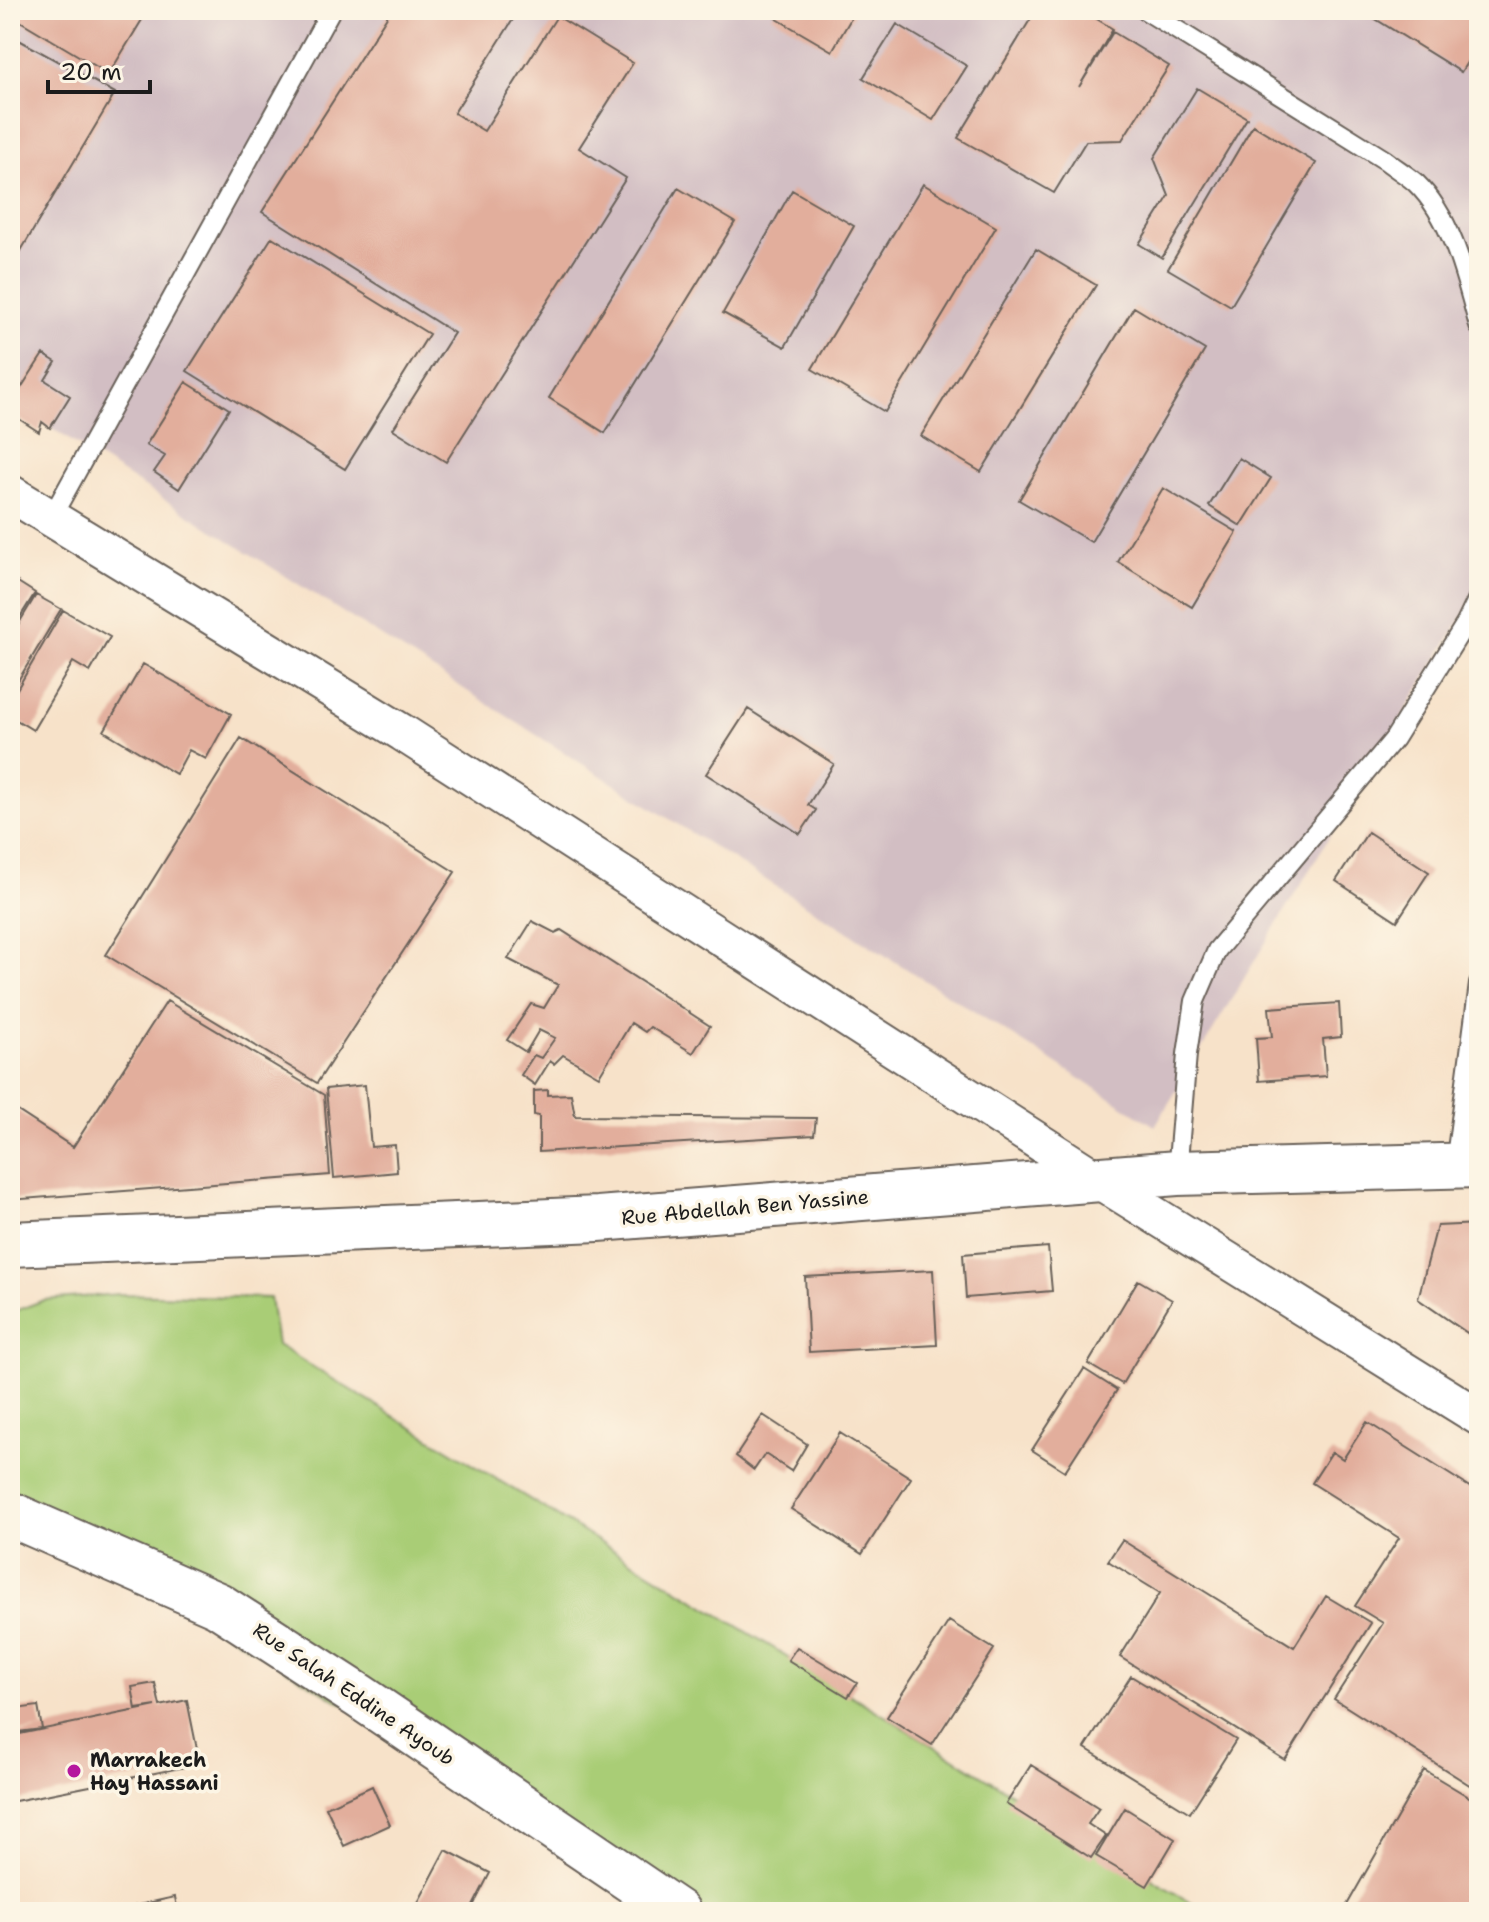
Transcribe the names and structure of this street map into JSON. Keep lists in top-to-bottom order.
{
  "streets": {
    "street": ["Rue Abdellah Ben Yassine", "Rue Salah Eddine Ayoub"]
  },
  "places": ["Marrakech Hay Hassani"],
  "scale_bar": "20 m"
}
